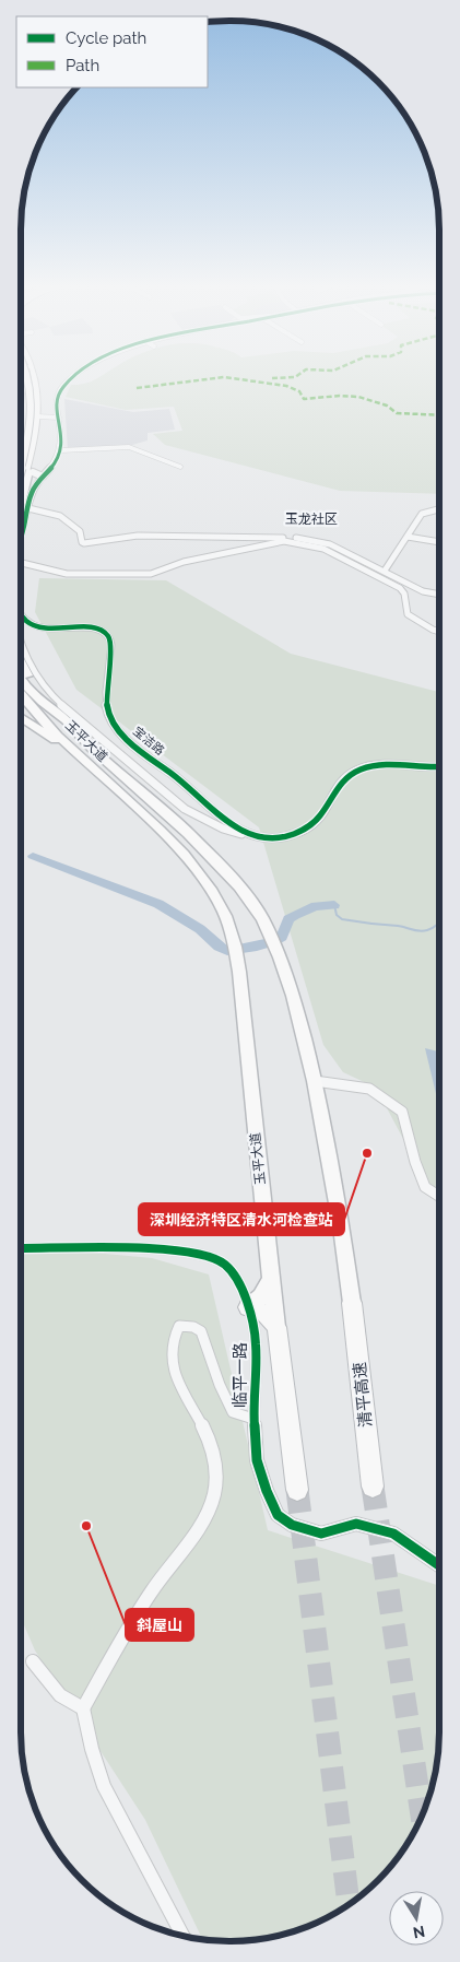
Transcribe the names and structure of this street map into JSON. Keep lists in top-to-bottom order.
{
  "streets": {
    "highway": ["玉平大道", "清平高速"],
    "street": ["宝洁路", "临平一路"]
  },
  "districts": ["玉龙社区"],
  "places": ["深圳经济特区清水河检查站", "斜屋山"],
  "legend": ["Cycle path", "Path"],
  "north": "bottom"
}
